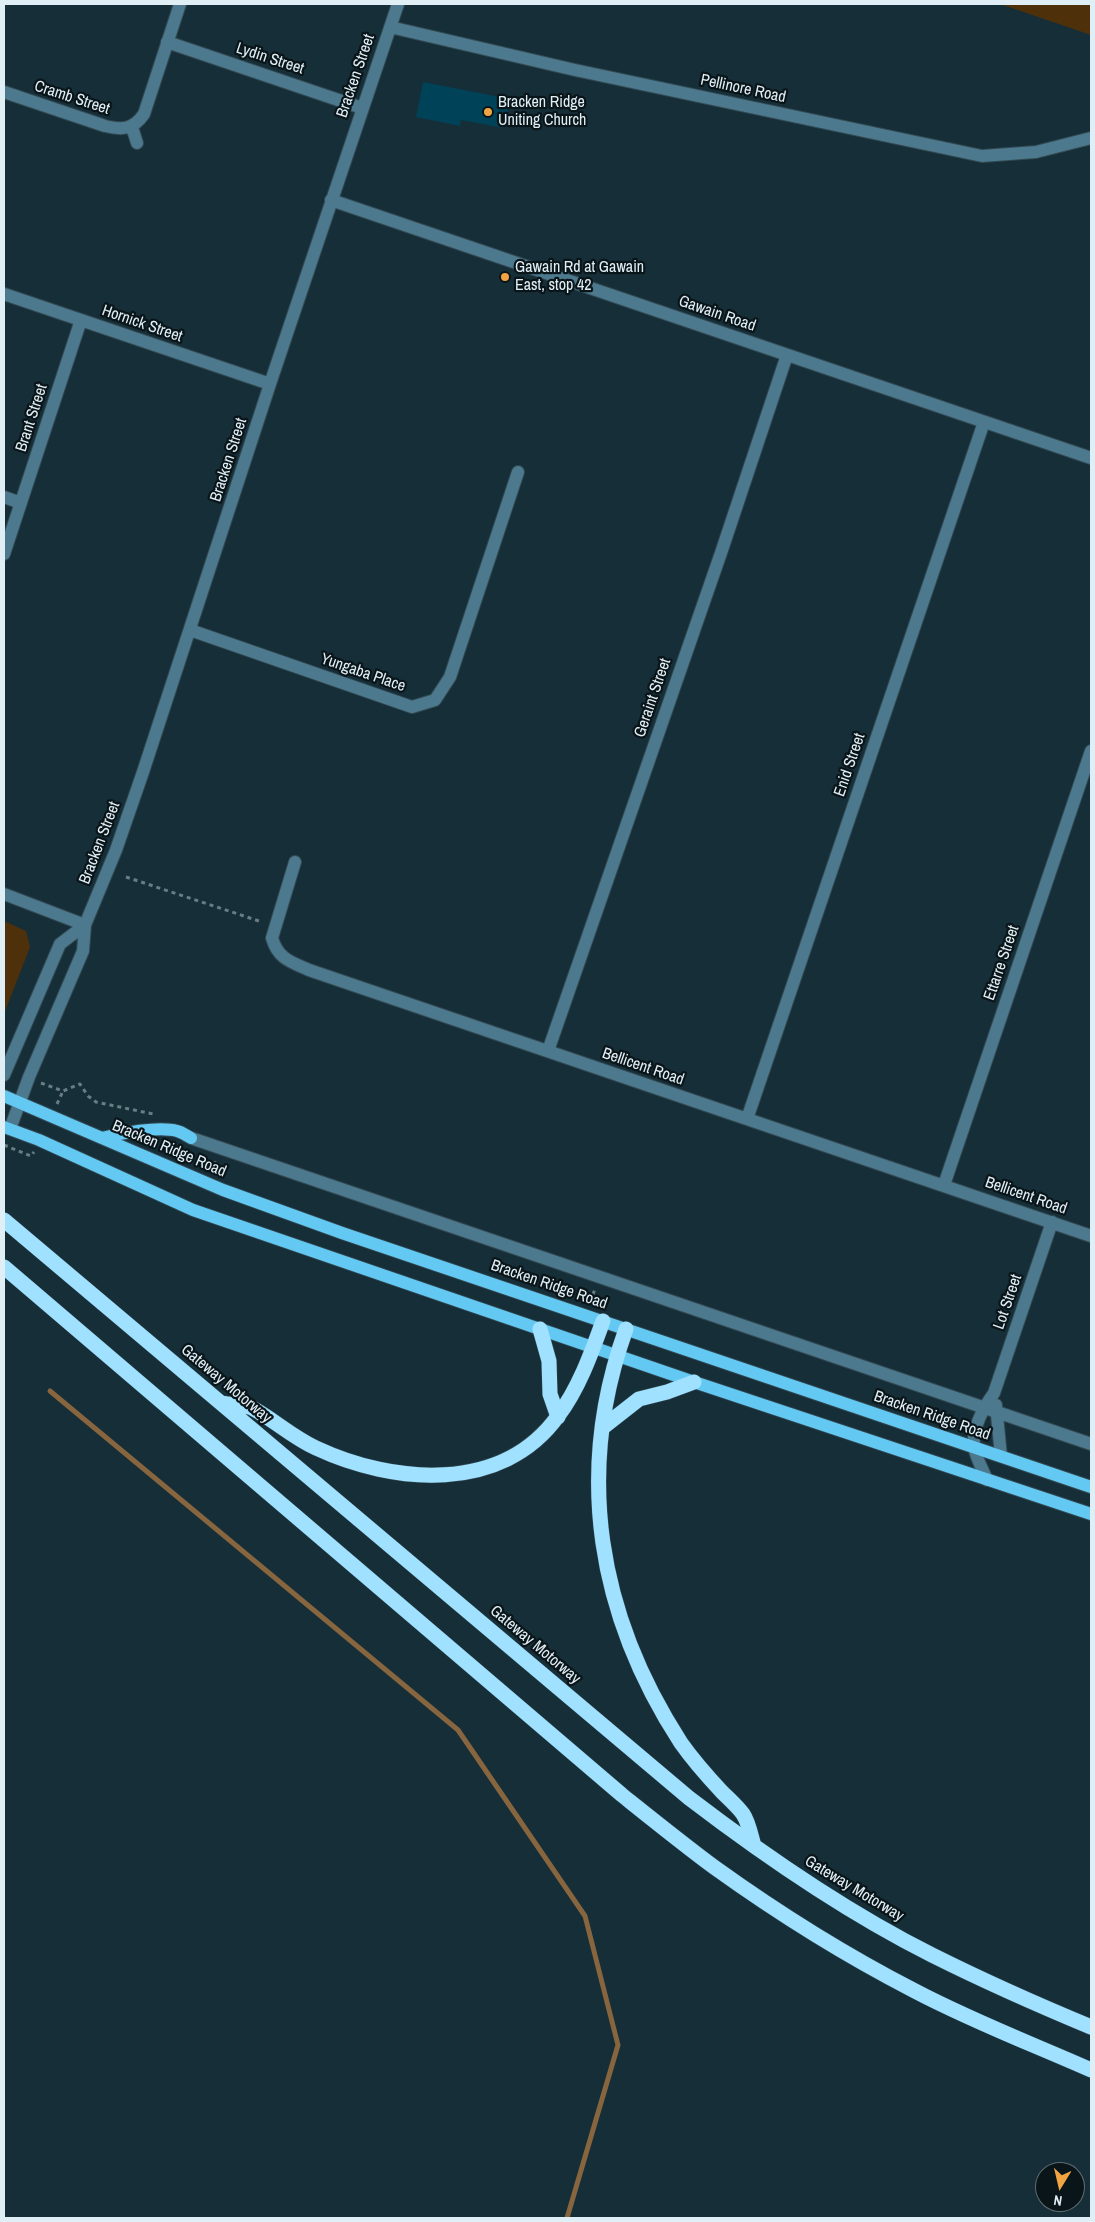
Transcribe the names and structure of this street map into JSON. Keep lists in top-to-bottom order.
{
  "streets": {
    "highway": ["Gateway Motorway"],
    "main road": ["Bracken Ridge Road"],
    "street": [
      "Lydin Street",
      "Bracken Street",
      "Pellinore Road",
      "Cramb Street",
      "Gawain Road",
      "Hornick Street",
      "Brant Street",
      "Yungaba Place",
      "Geraint Street",
      "Enid Street",
      "Ettarre Street",
      "Bellicent Road",
      "Lot Street"
    ]
  },
  "crossings": [
    ["Lydin Street", "Bracken Street"],
    ["Bracken Street", "Pellinore Road"],
    ["Bracken Street", "Gawain Road"],
    ["Bracken Street", "Hornick Street"],
    ["Bracken Street", "Yungaba Place"],
    ["Bracken Street", "Bracken Ridge Road"],
    ["Gawain Road", "Geraint Street"],
    ["Gawain Road", "Enid Street"],
    ["Hornick Street", "Brant Street"],
    ["Geraint Street", "Bellicent Road"],
    ["Enid Street", "Bellicent Road"],
    ["Ettarre Street", "Bellicent Road"],
    ["Bellicent Road", "Lot Street"],
    ["Bracken Ridge Road", "Lot Street"]
  ],
  "places": ["Bracken Ridge Uniting Church", "Gawain Rd at Gawain East, stop 42"],
  "north": "bottom"
}
